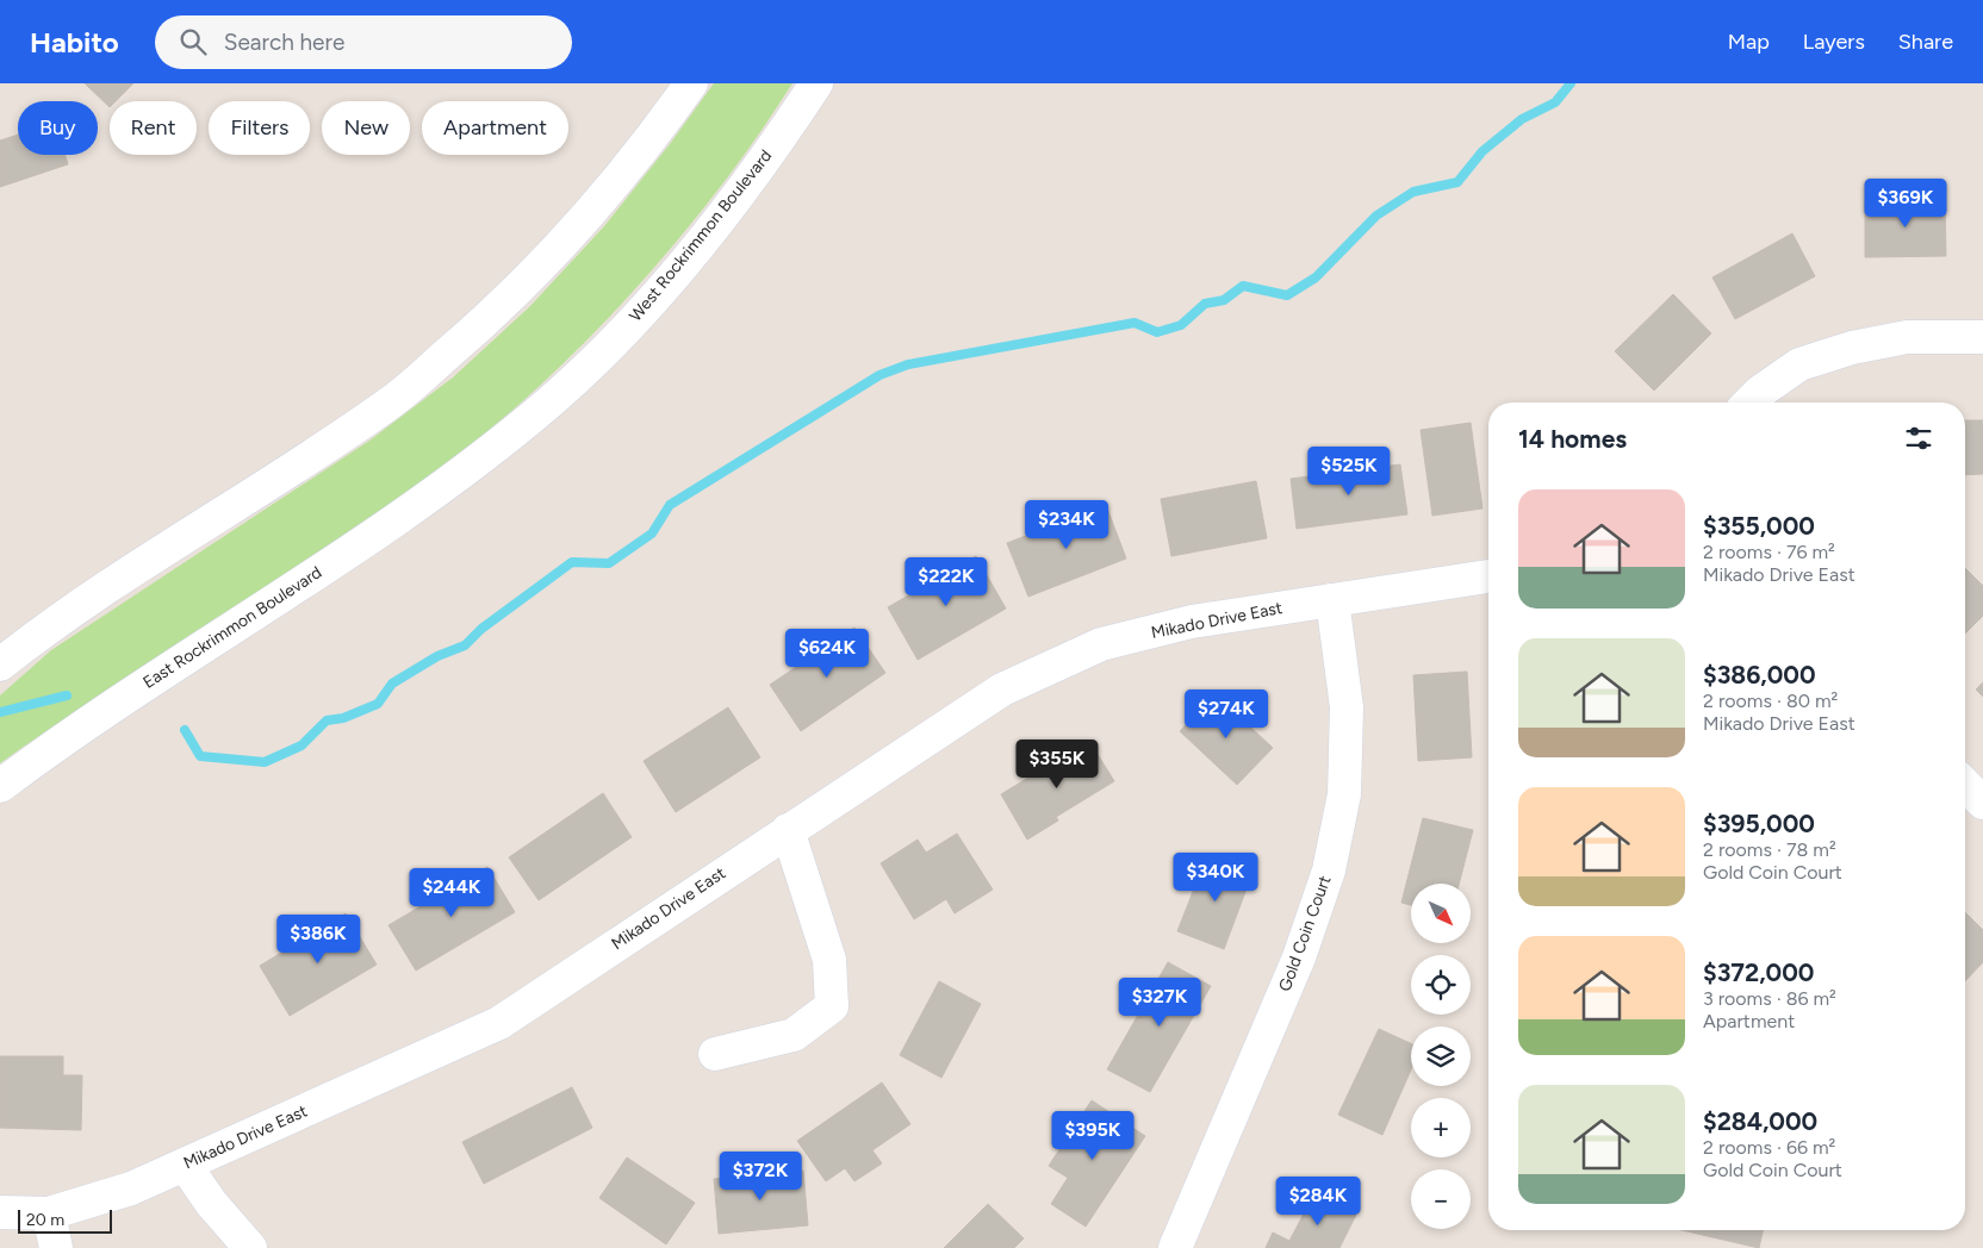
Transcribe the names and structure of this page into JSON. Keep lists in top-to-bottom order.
{
  "streets": {
    "street": [
      "West Rockrimmon Boulevard",
      "Mikado Drive East",
      "East Rockrimmon Boulevard",
      "Gold Coin Court"
    ]
  },
  "crossings": [
    ["West Rockrimmon Boulevard", "East Rockrimmon Boulevard"],
    ["Mikado Drive East", "Gold Coin Court"]
  ],
  "scale_bar": "20 m",
  "north": "bottom right",
  "page": {
    "header": "Habito",
    "search": "Search here",
    "nav": ["Map", "Layers", "Share"],
    "chip": [
      "Buy",
      "Rent",
      "Filters",
      "New",
      "Apartment"
    ],
    "price": [
      "$369K",
      "$525K",
      "$234K",
      "$222K",
      "$624K",
      "$274K",
      "$355K",
      "$340K",
      "$244K",
      "$386K",
      "$327K",
      "$395K",
      "$372K",
      "$284K"
    ],
    "heading": "14 homes",
    "list": [
      {
        "name": "$355,000",
        "note": "2 rooms · 76 m² · Mikado Drive East"
      },
      {
        "name": "$386,000",
        "note": "2 rooms · 80 m² · Mikado Drive East"
      },
      {
        "name": "$395,000",
        "note": "2 rooms · 78 m² · Gold Coin Court"
      },
      {
        "name": "$372,000",
        "note": "3 rooms · 86 m² · Apartment"
      },
      {
        "name": "$284,000",
        "note": "2 rooms · 66 m² · Gold Coin Court"
      }
    ],
    "map_buttons": ["+", "−"],
    "scale": "20 m"
  }
}
